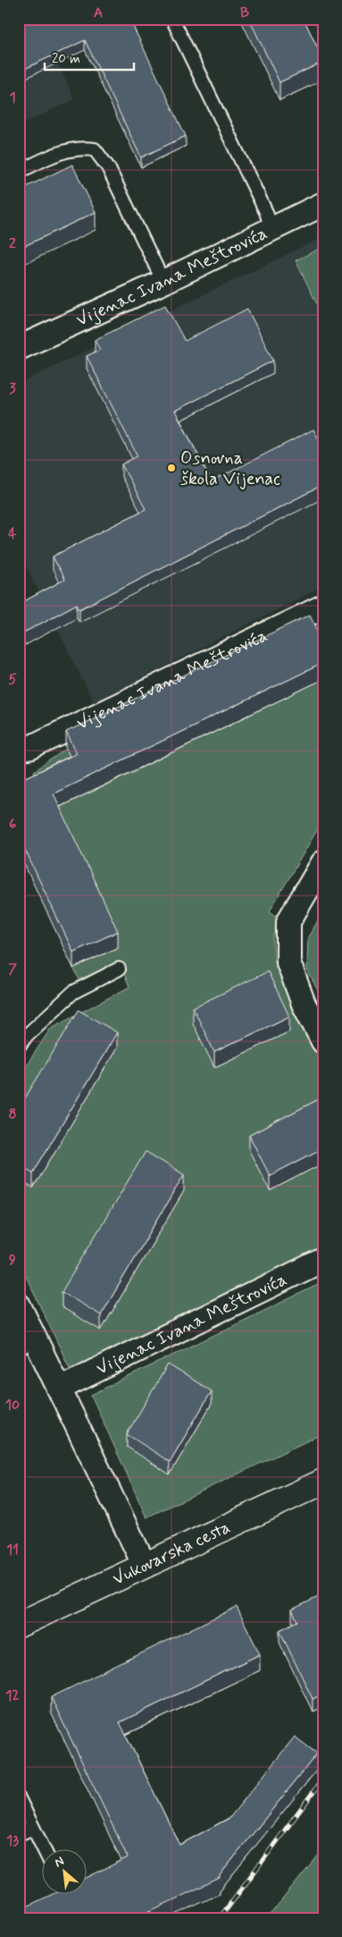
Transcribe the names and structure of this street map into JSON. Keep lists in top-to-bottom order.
{
  "streets": {
    "main road": ["Vukovarska cesta"],
    "street": ["Vijenac Ivana Meštrovića"]
  },
  "places": ["Osnovna škola Vijenac"],
  "scale_bar": "20 m",
  "north": "top left",
  "grid": {
    "columns": ["A", "B"],
    "rows": [
      "1",
      "2",
      "3",
      "4",
      "5",
      "6",
      "7",
      "8",
      "9",
      "10",
      "11",
      "12",
      "13"
    ]
  }
}
